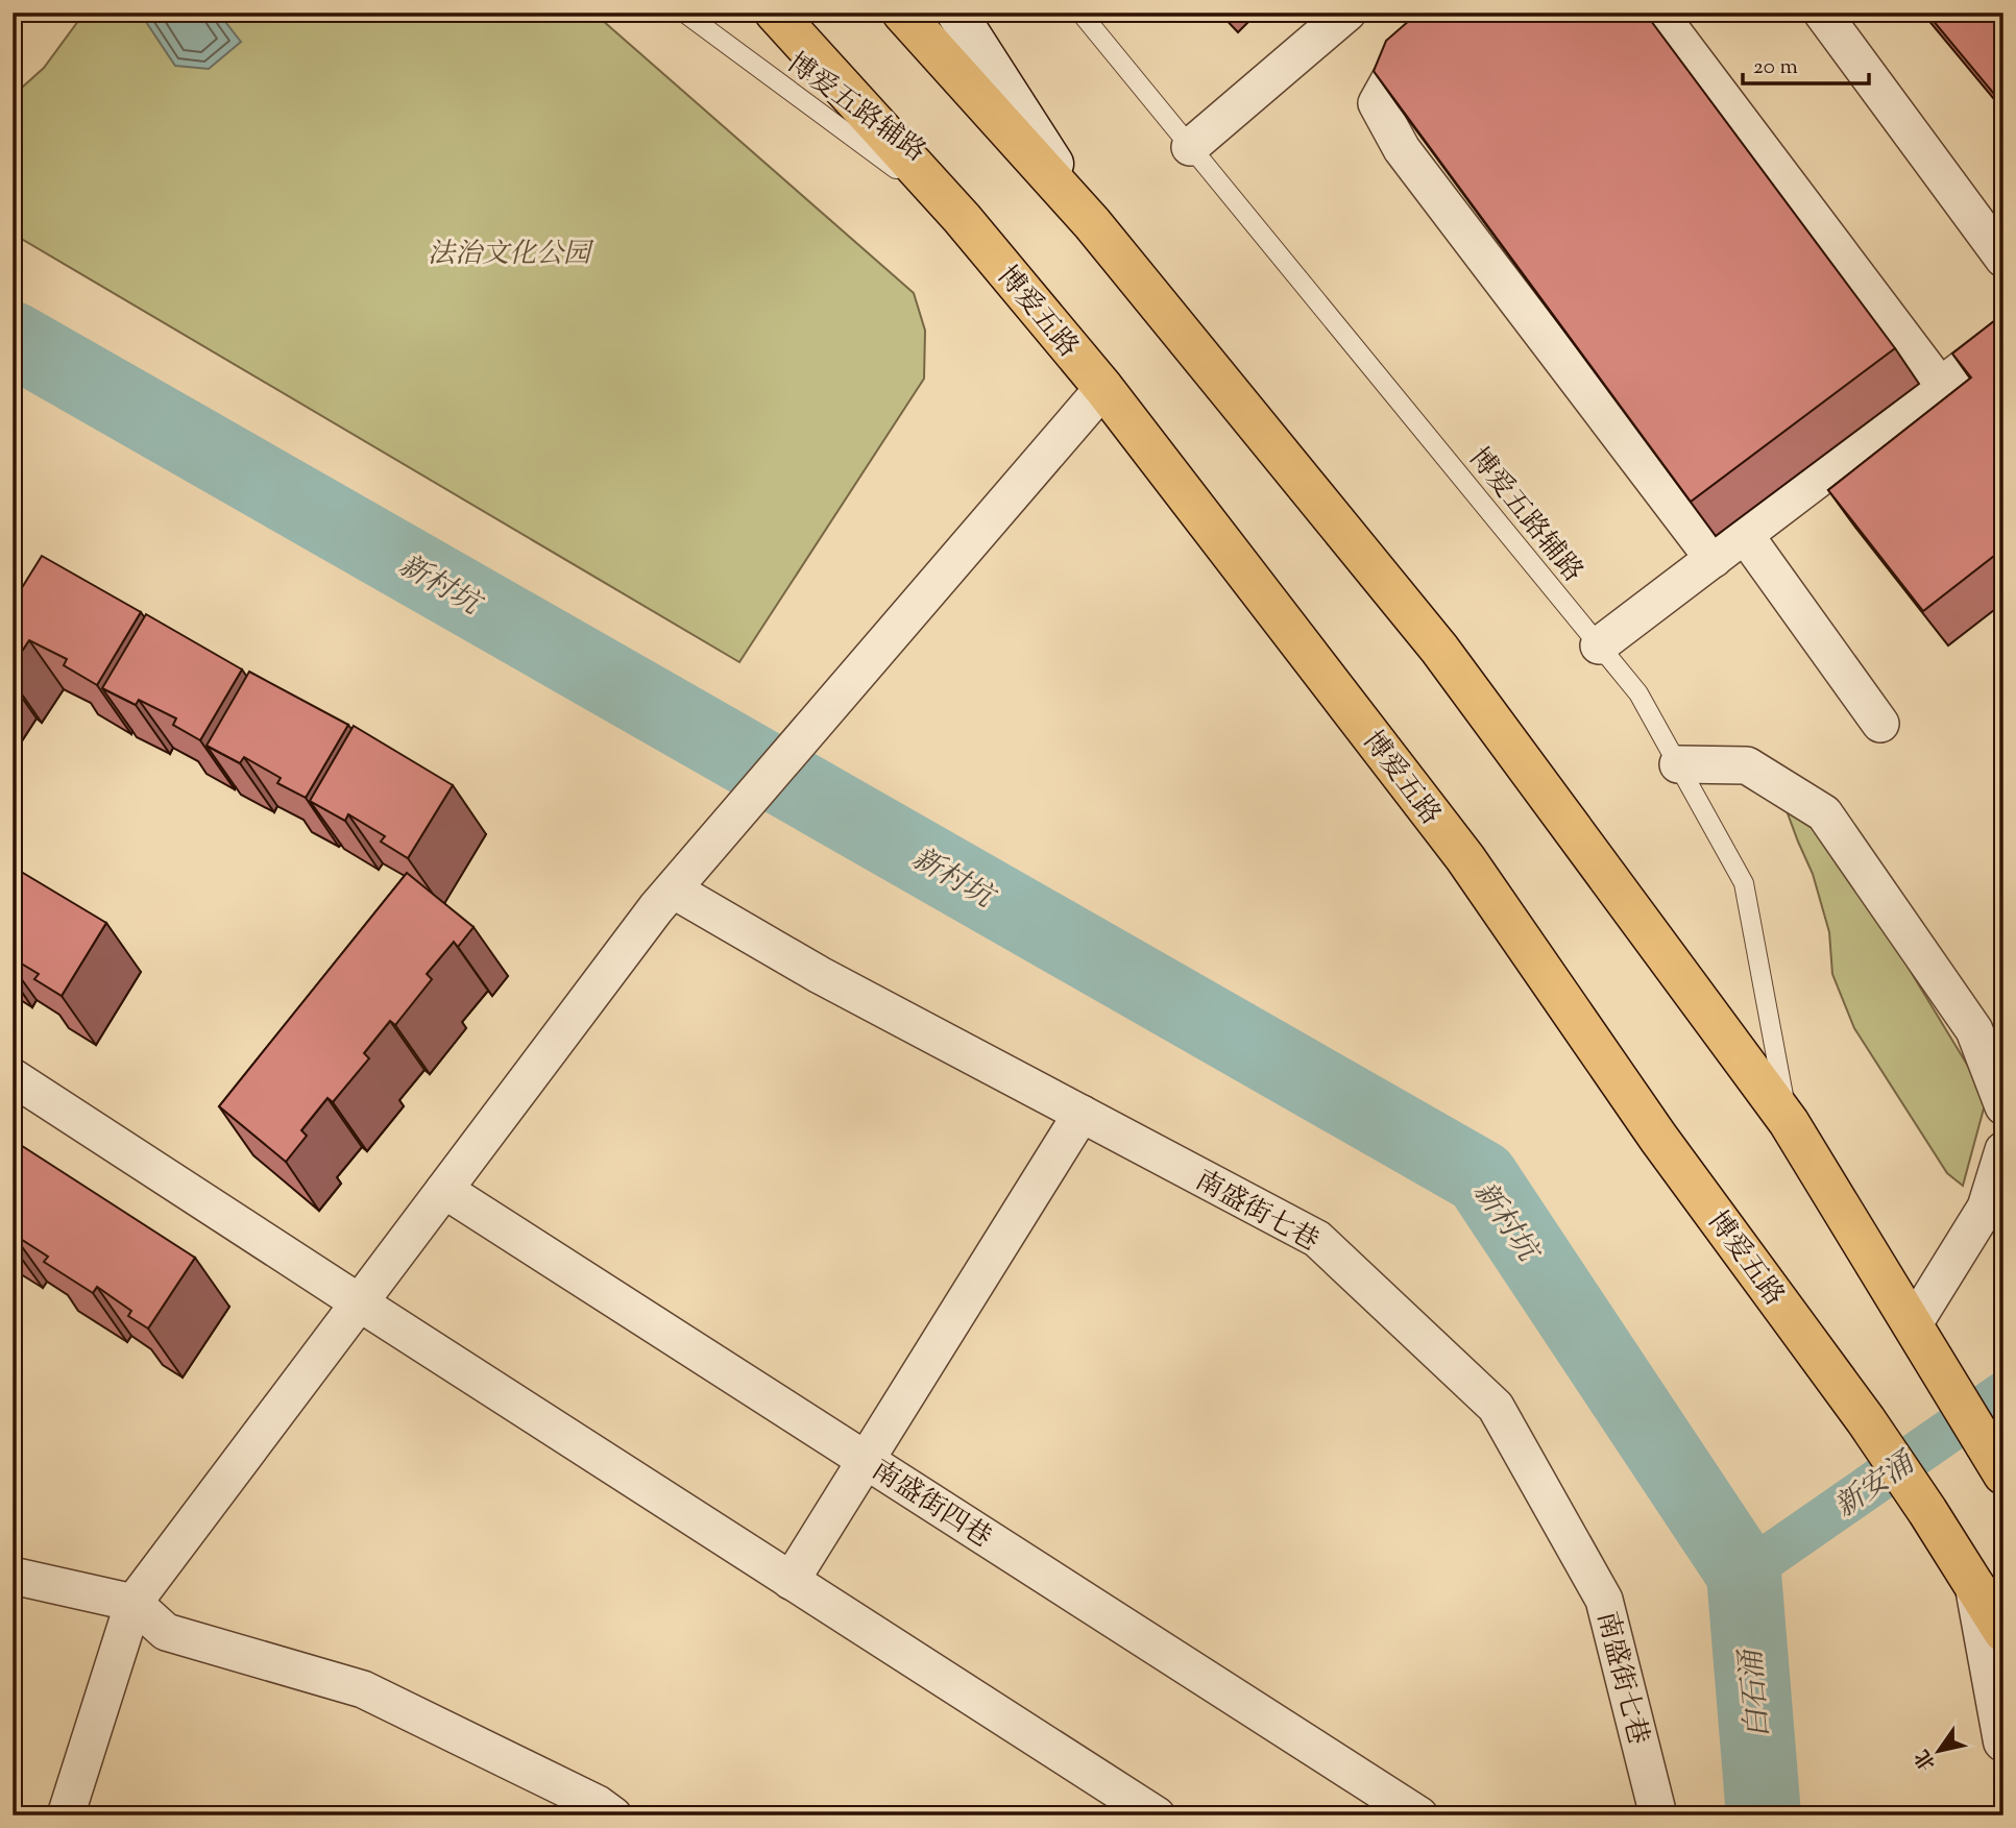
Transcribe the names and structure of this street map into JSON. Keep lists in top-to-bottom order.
{
  "streets": {
    "highway": ["博爱五路"],
    "street": ["南盛街七巷", "南盛街四巷"],
    "lane": ["博爱五路辅路"]
  },
  "crossings": [
    ["博爱五路辅路", "博爱五路"]
  ],
  "water": ["新村坑", "新安涌", "白石涌"],
  "parks": ["法治文化公园"],
  "scale_bar": "20 m",
  "north": "bottom left"
}
